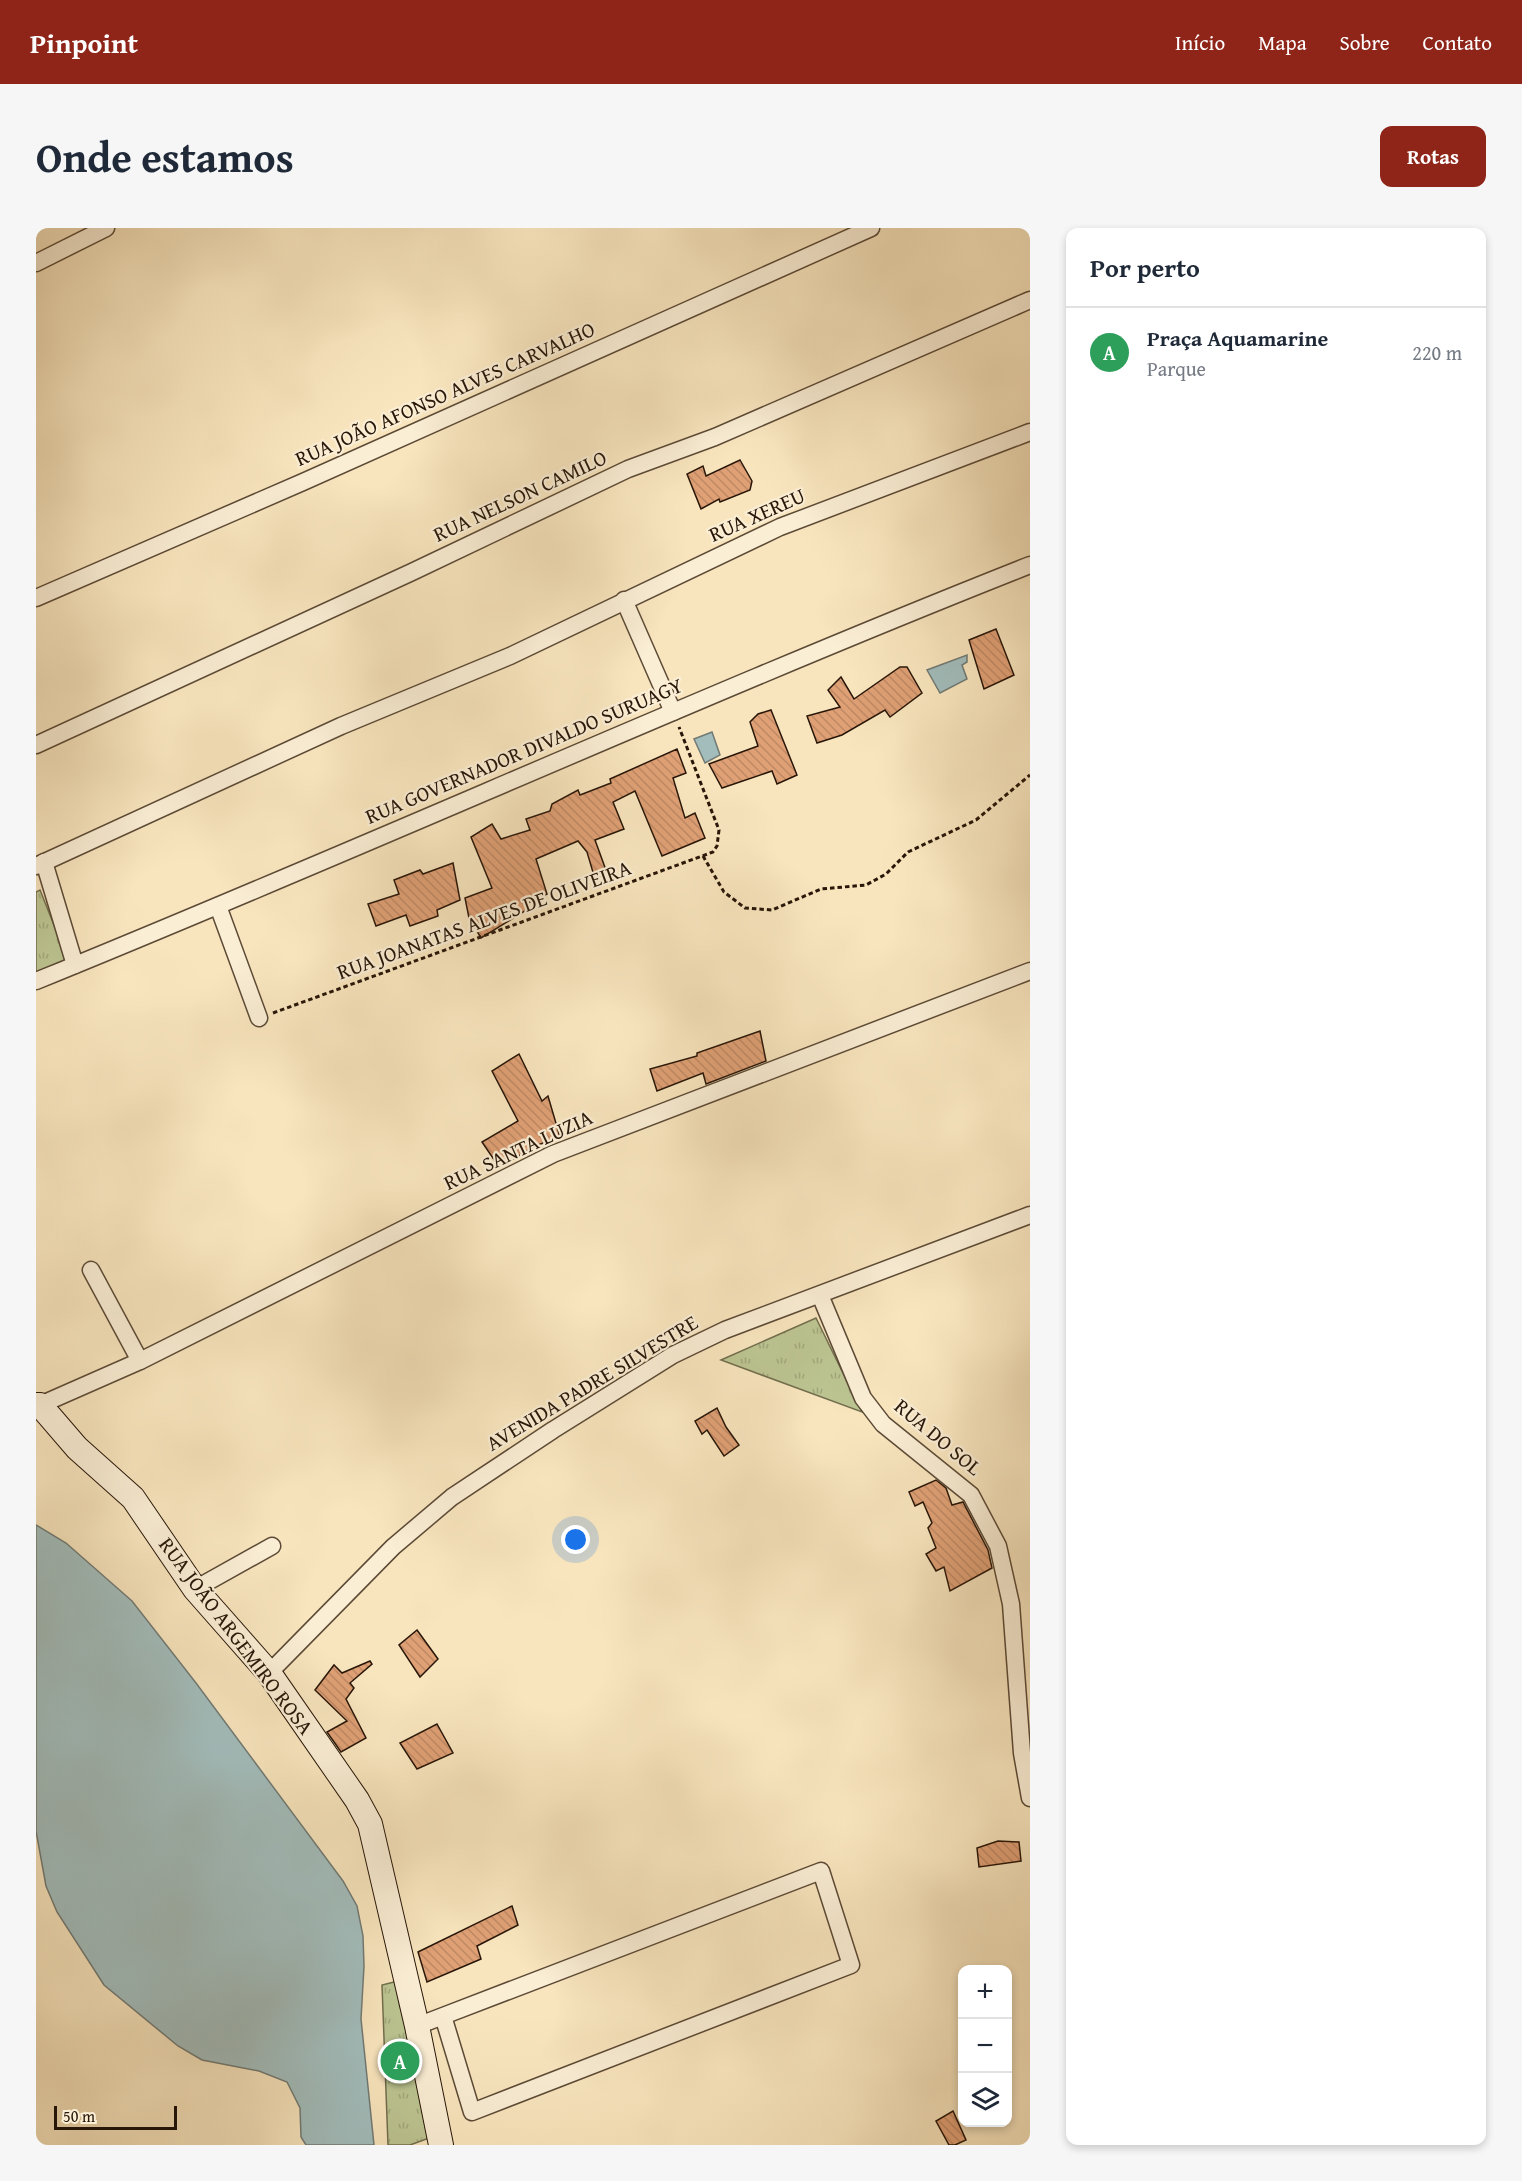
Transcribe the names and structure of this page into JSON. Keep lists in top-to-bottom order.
{
  "streets": {
    "street": [
      "RUA JOÃO AFONSO ALVES CARVALHO",
      "RUA NELSON CAMILO",
      "RUA XEREU",
      "RUA GOVERNADOR DIVALDO SURUAGY",
      "RUA SANTA LUZIA",
      "AVENIDA PADRE SILVESTRE",
      "RUA DO SOL",
      "RUA JOÃO ARGEMIRO ROSA"
    ],
    "path": ["RUA JOANATAS ALVES DE OLIVEIRA"]
  },
  "crossings": [
    ["RUA GOVERNADOR DIVALDO SURUAGY", "RUA JOANATAS ALVES DE OLIVEIRA"],
    ["RUA SANTA LUZIA", "RUA JOÃO ARGEMIRO ROSA"],
    ["AVENIDA PADRE SILVESTRE", "RUA DO SOL"],
    ["AVENIDA PADRE SILVESTRE", "RUA JOÃO ARGEMIRO ROSA"]
  ],
  "scale_bar": "50 m",
  "page": {
    "header": "Pinpoint",
    "nav": [
      "Início",
      "Mapa",
      "Sobre",
      "Contato"
    ],
    "title": "Onde estamos",
    "buttons": "Rotas",
    "heading": "Por perto",
    "list": [
      {
        "mark": "A",
        "name": "Praça Aquamarine",
        "note": "Parque",
        "value": "220 m"
      }
    ],
    "map_buttons": ["+", "−"],
    "pins": "A",
    "scale": "50 m"
  }
}
